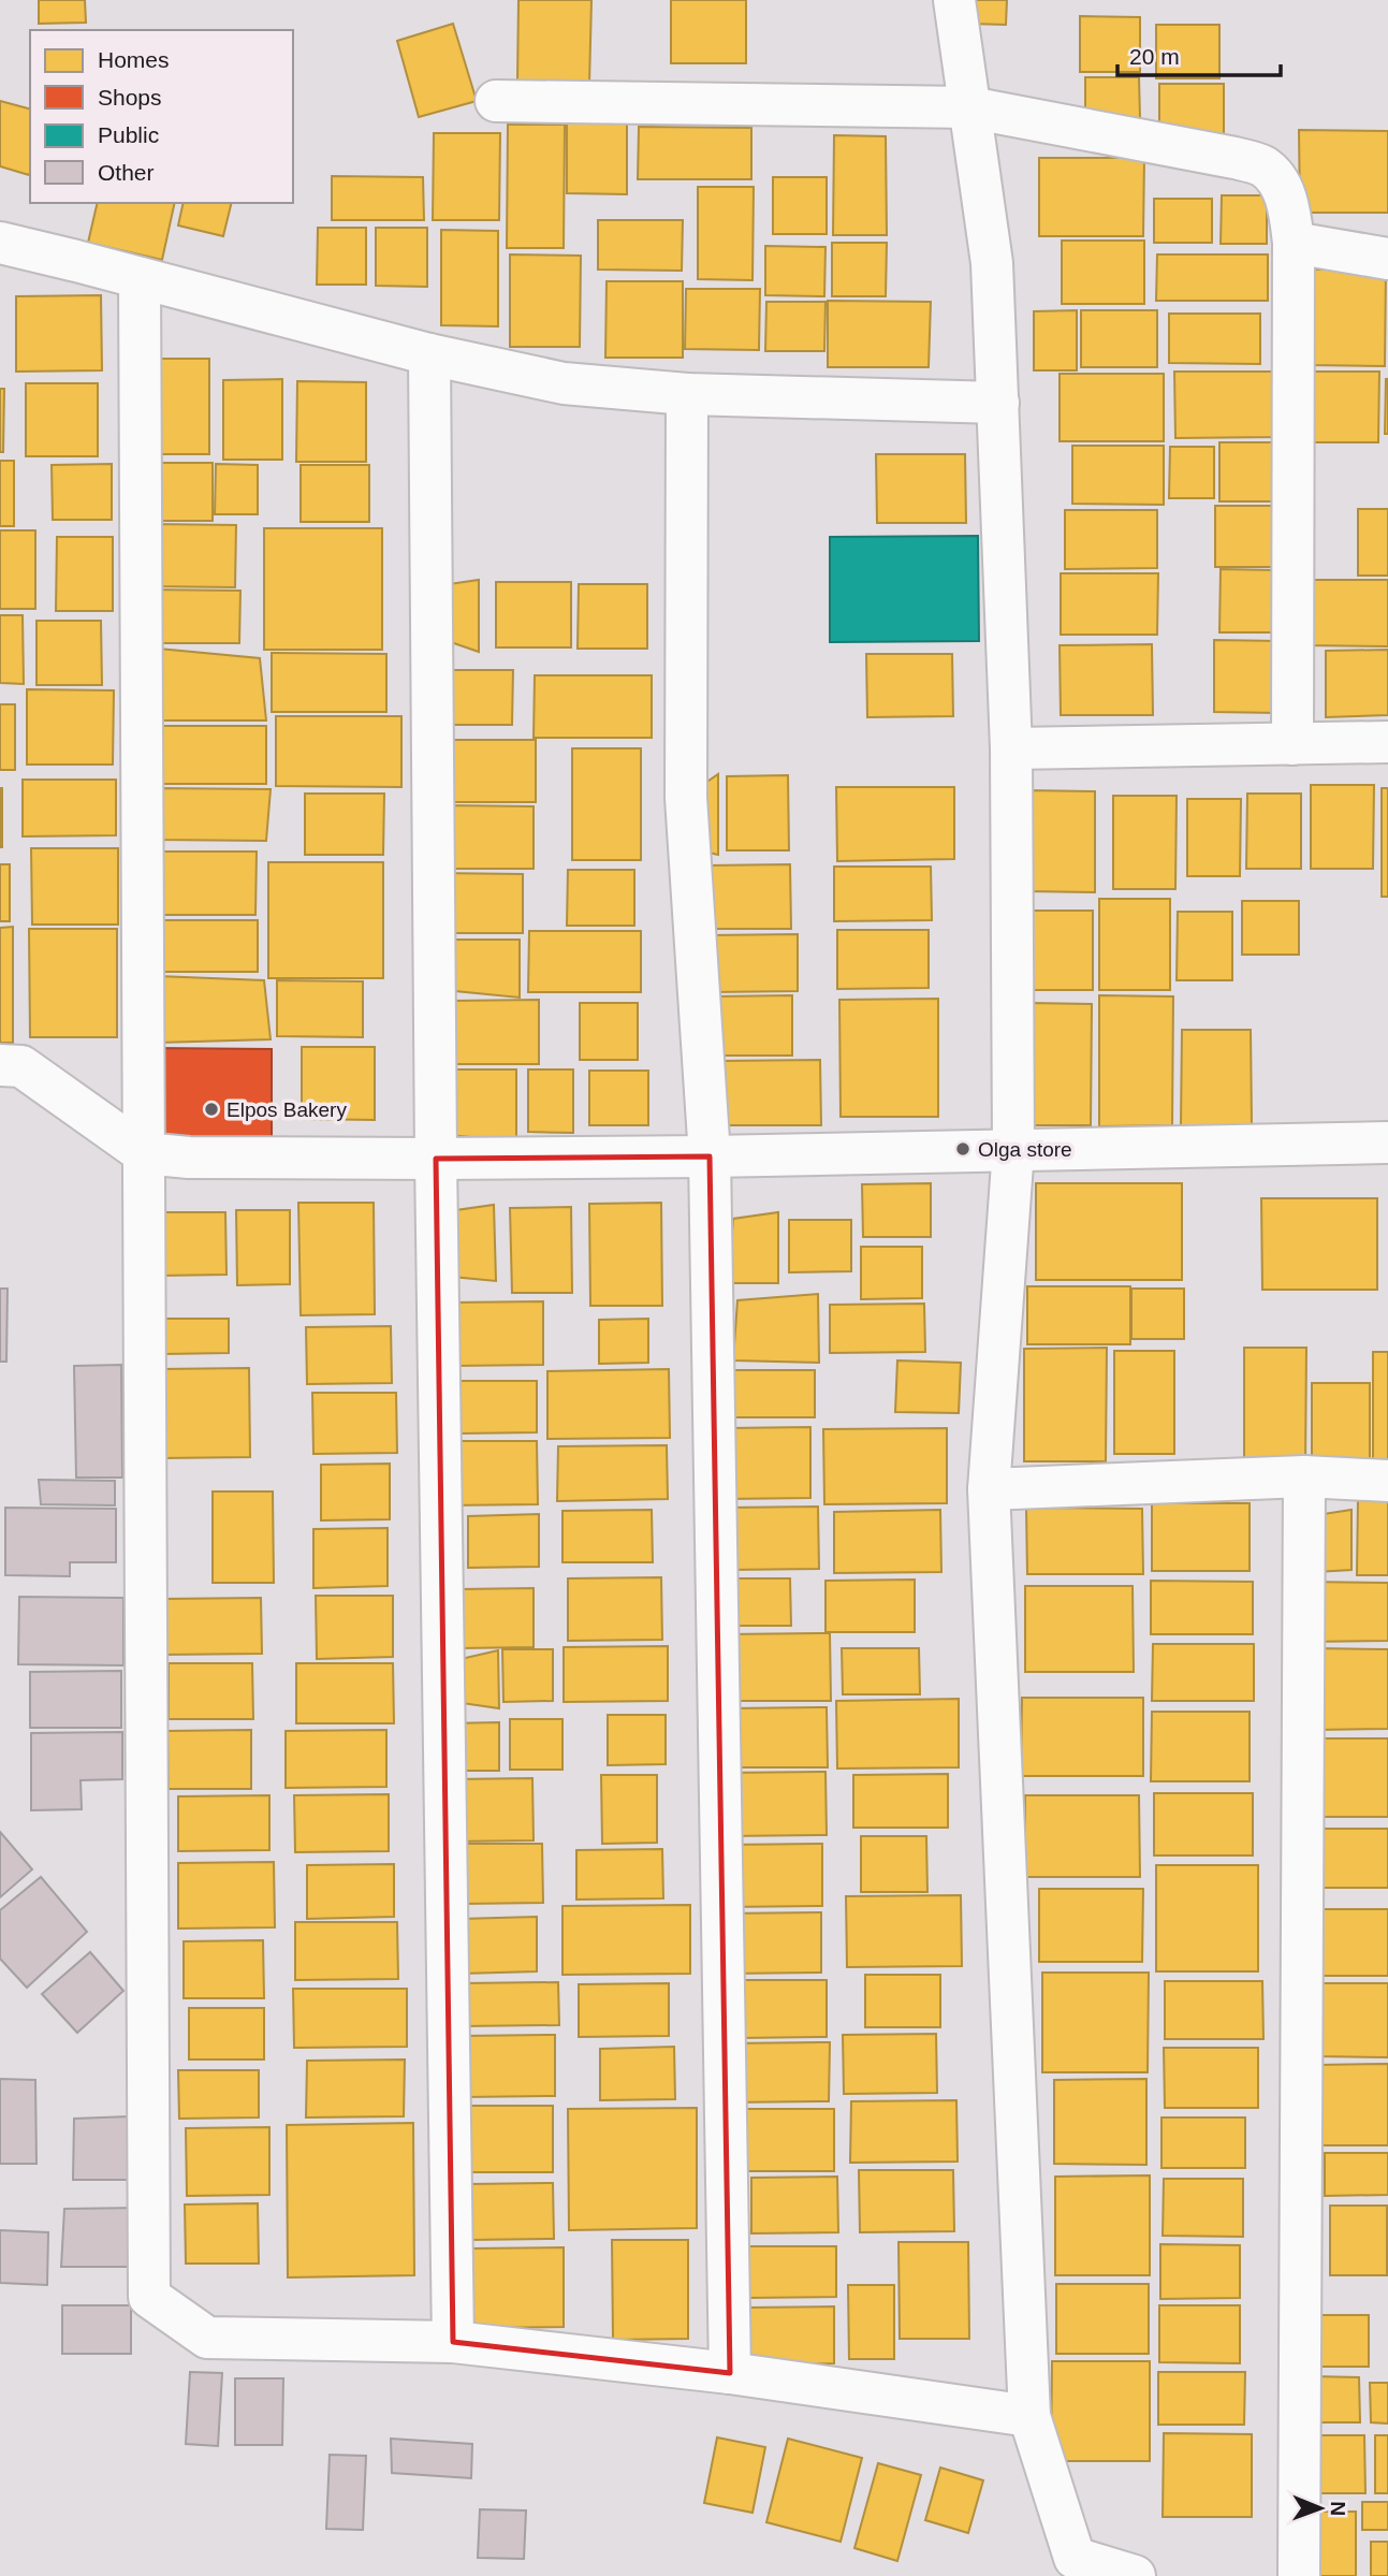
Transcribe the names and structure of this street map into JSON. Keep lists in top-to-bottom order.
{
  "places": ["Elpos Bakery", "Olga store"],
  "legend": [
    "Homes",
    "Shops",
    "Public",
    "Other"
  ],
  "scale_bar": "20 m",
  "north": "right"
}
